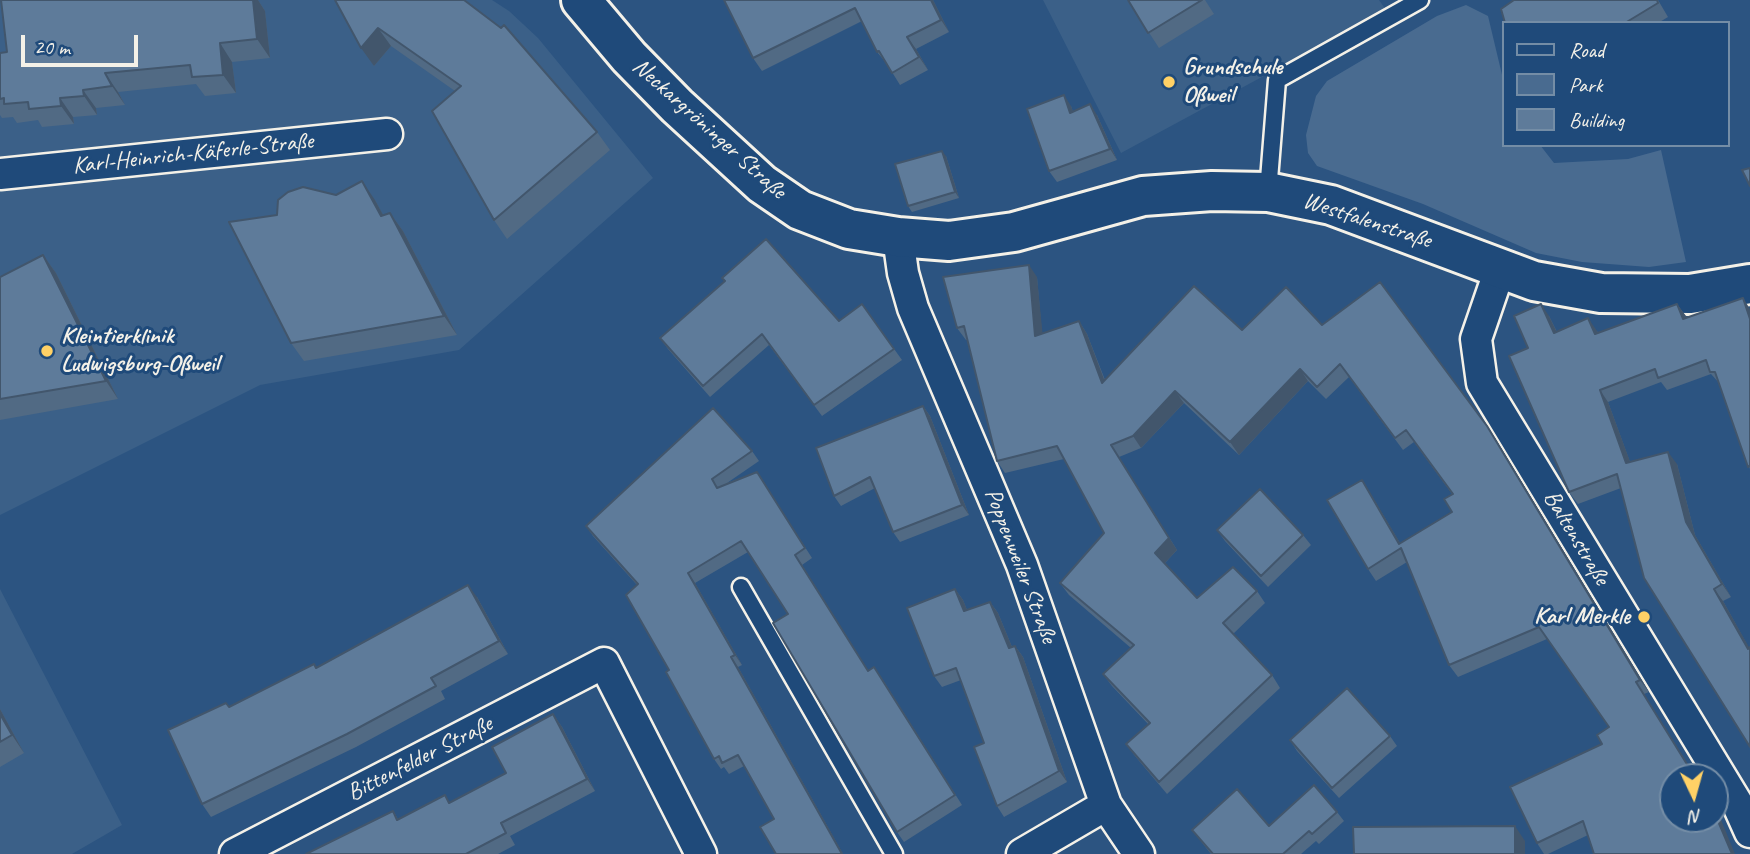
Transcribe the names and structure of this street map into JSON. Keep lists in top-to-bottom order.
{
  "streets": {
    "main road": ["Neckargröninger Straße", "Westfalenstraße"],
    "street": [
      "Karl-Heinrich-Käferle-Straße",
      "Baltenstraße",
      "Poppenweiler Straße",
      "Bittenfelder Straße"
    ]
  },
  "crossings": [
    ["Neckargröninger Straße", "Westfalenstraße"],
    ["Neckargröninger Straße", "Poppenweiler Straße"],
    ["Westfalenstraße", "Baltenstraße"],
    ["Westfalenstraße", "Poppenweiler Straße"]
  ],
  "places": ["Grundschule Oßweil", "Kleintierklinik Ludwigsburg-Oßweil", "Karl Merkle"],
  "legend": ["Road", "Park", "Building"],
  "scale_bar": "20 m",
  "north": "bottom"
}
